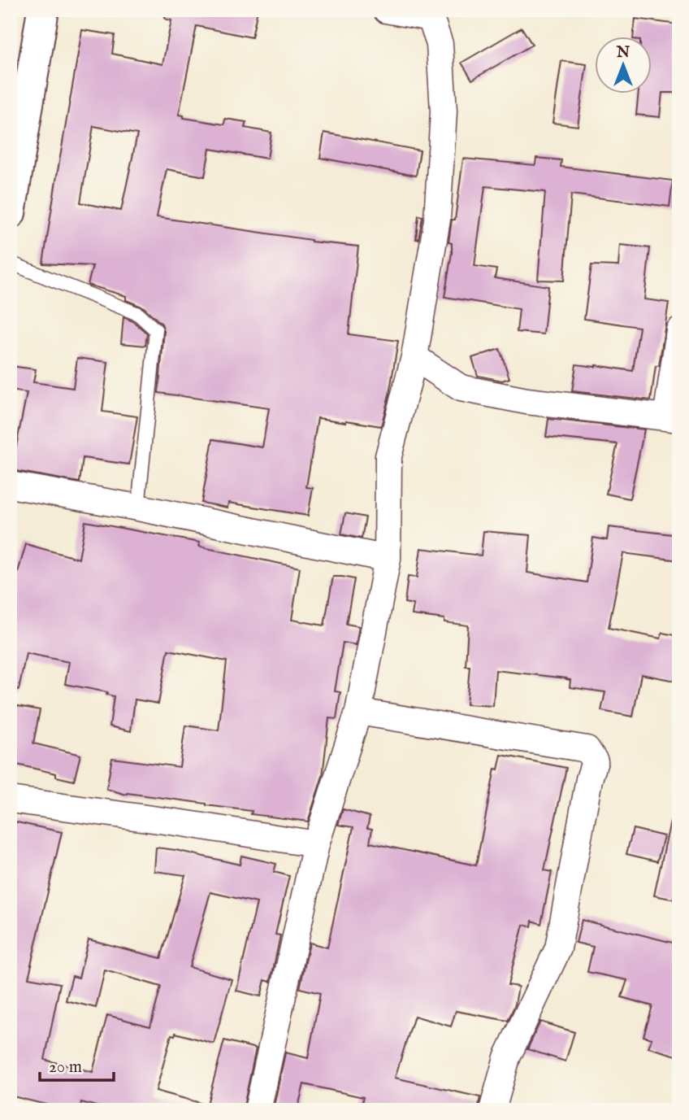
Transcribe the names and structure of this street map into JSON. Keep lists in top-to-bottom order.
{
  "scale_bar": "20 m",
  "north": "top"
}
